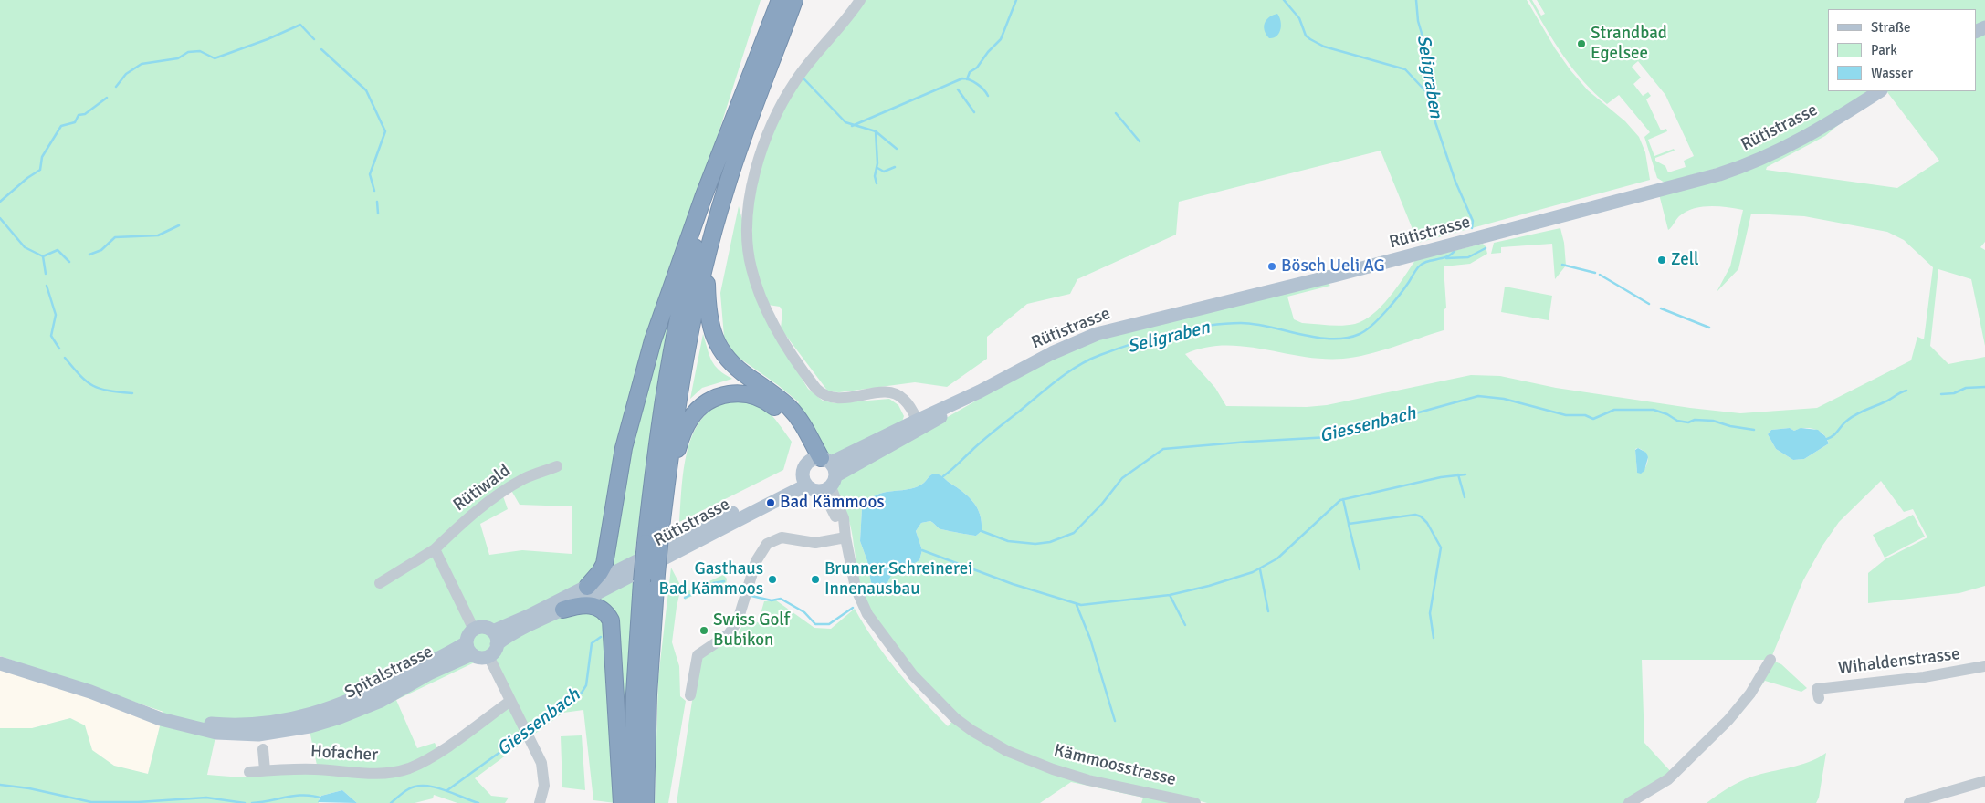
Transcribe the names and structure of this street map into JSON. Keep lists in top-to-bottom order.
{
  "streets": {
    "main road": ["Rütistrasse", "Spitalstrasse"],
    "street": [
      "Rütiwald",
      "Wihaldenstrasse",
      "Hofacher",
      "Kämmoosstrasse"
    ]
  },
  "crossings": [
    ["Rütistrasse", "Kämmoosstrasse"]
  ],
  "water": ["Seligraben", "Giessenbach"],
  "places": [
    "Strandbad Egelsee",
    "Zell",
    "Bösch Ueli AG",
    "Bad Kämmoos",
    "Gasthaus Bad Kämmoos",
    "Brunner Schreinerei Innenausbau",
    "Swiss Golf Bubikon"
  ],
  "legend": ["Straße", "Park", "Wasser"]
}
